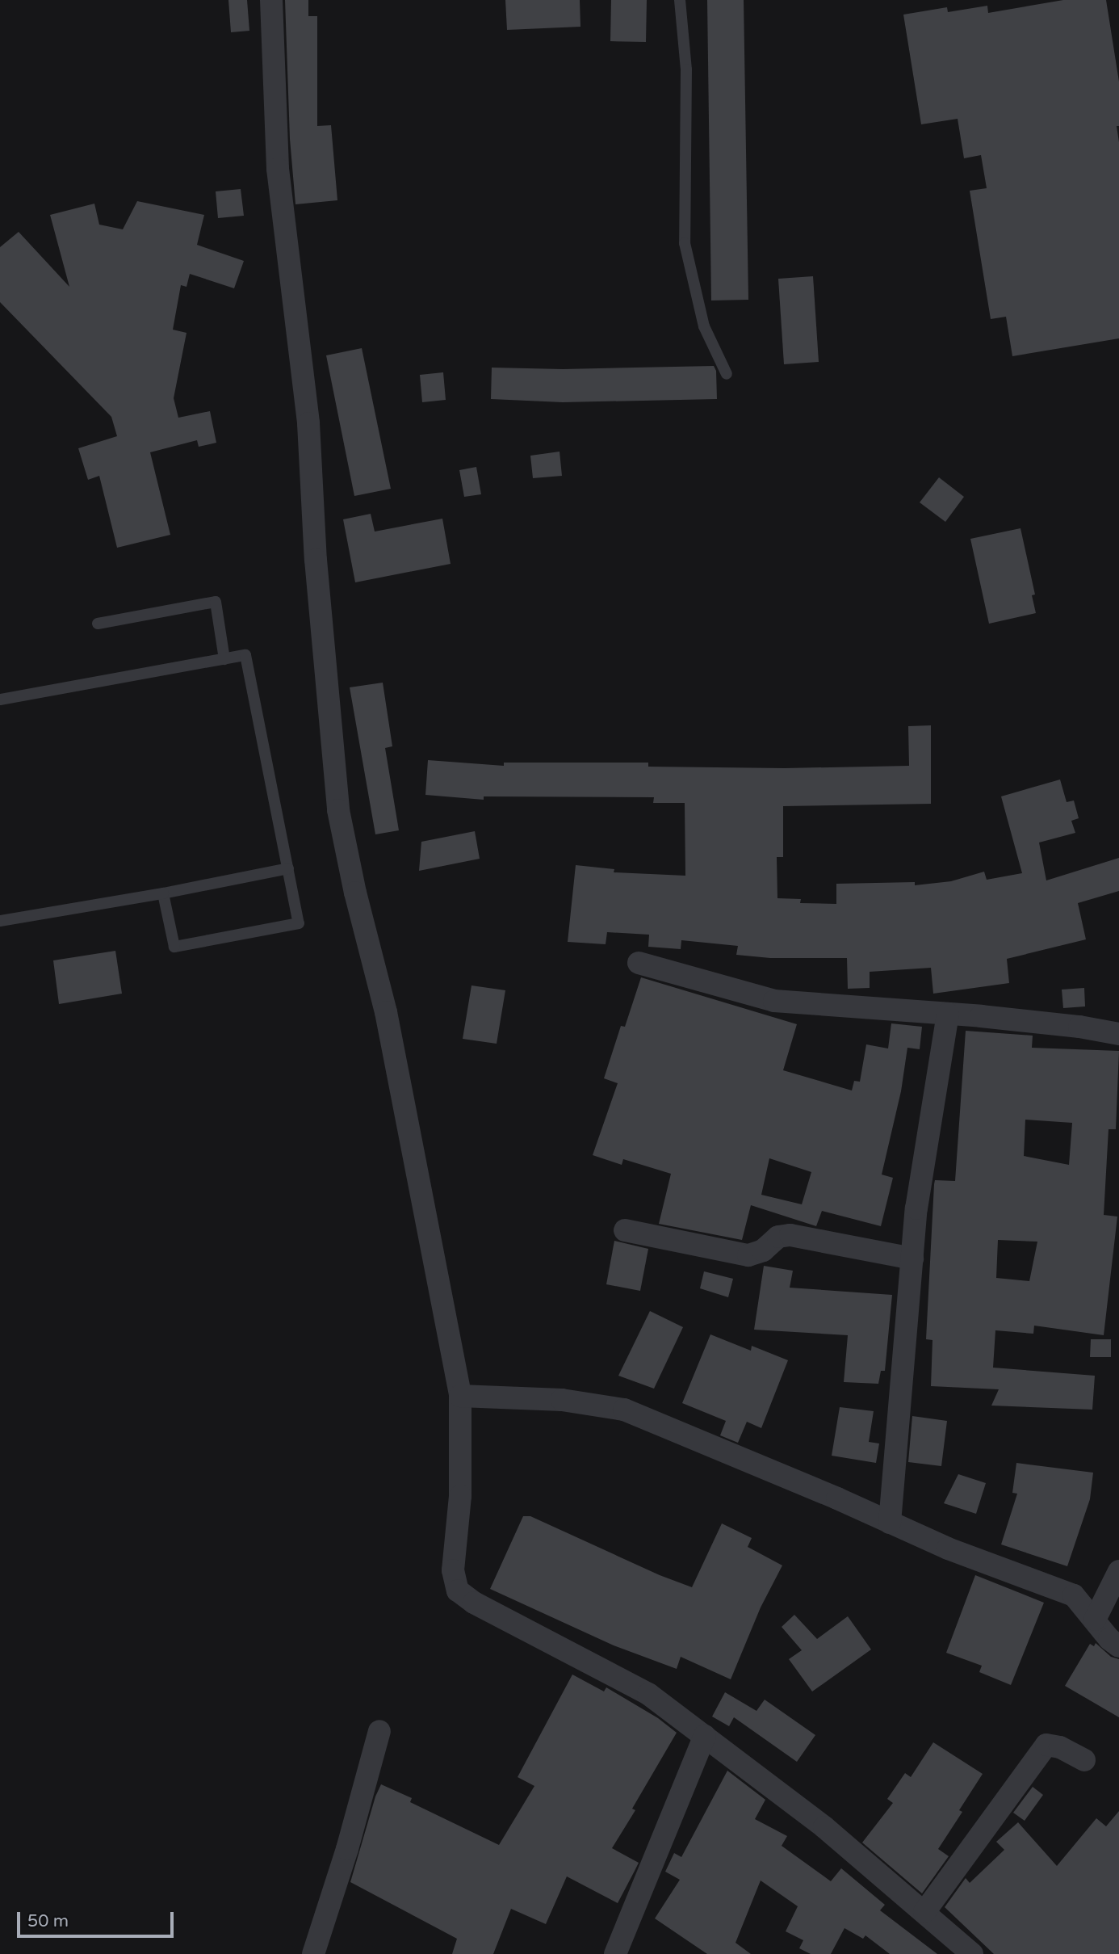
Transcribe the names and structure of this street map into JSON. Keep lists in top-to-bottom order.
{
  "scale_bar": "50 m"
}
